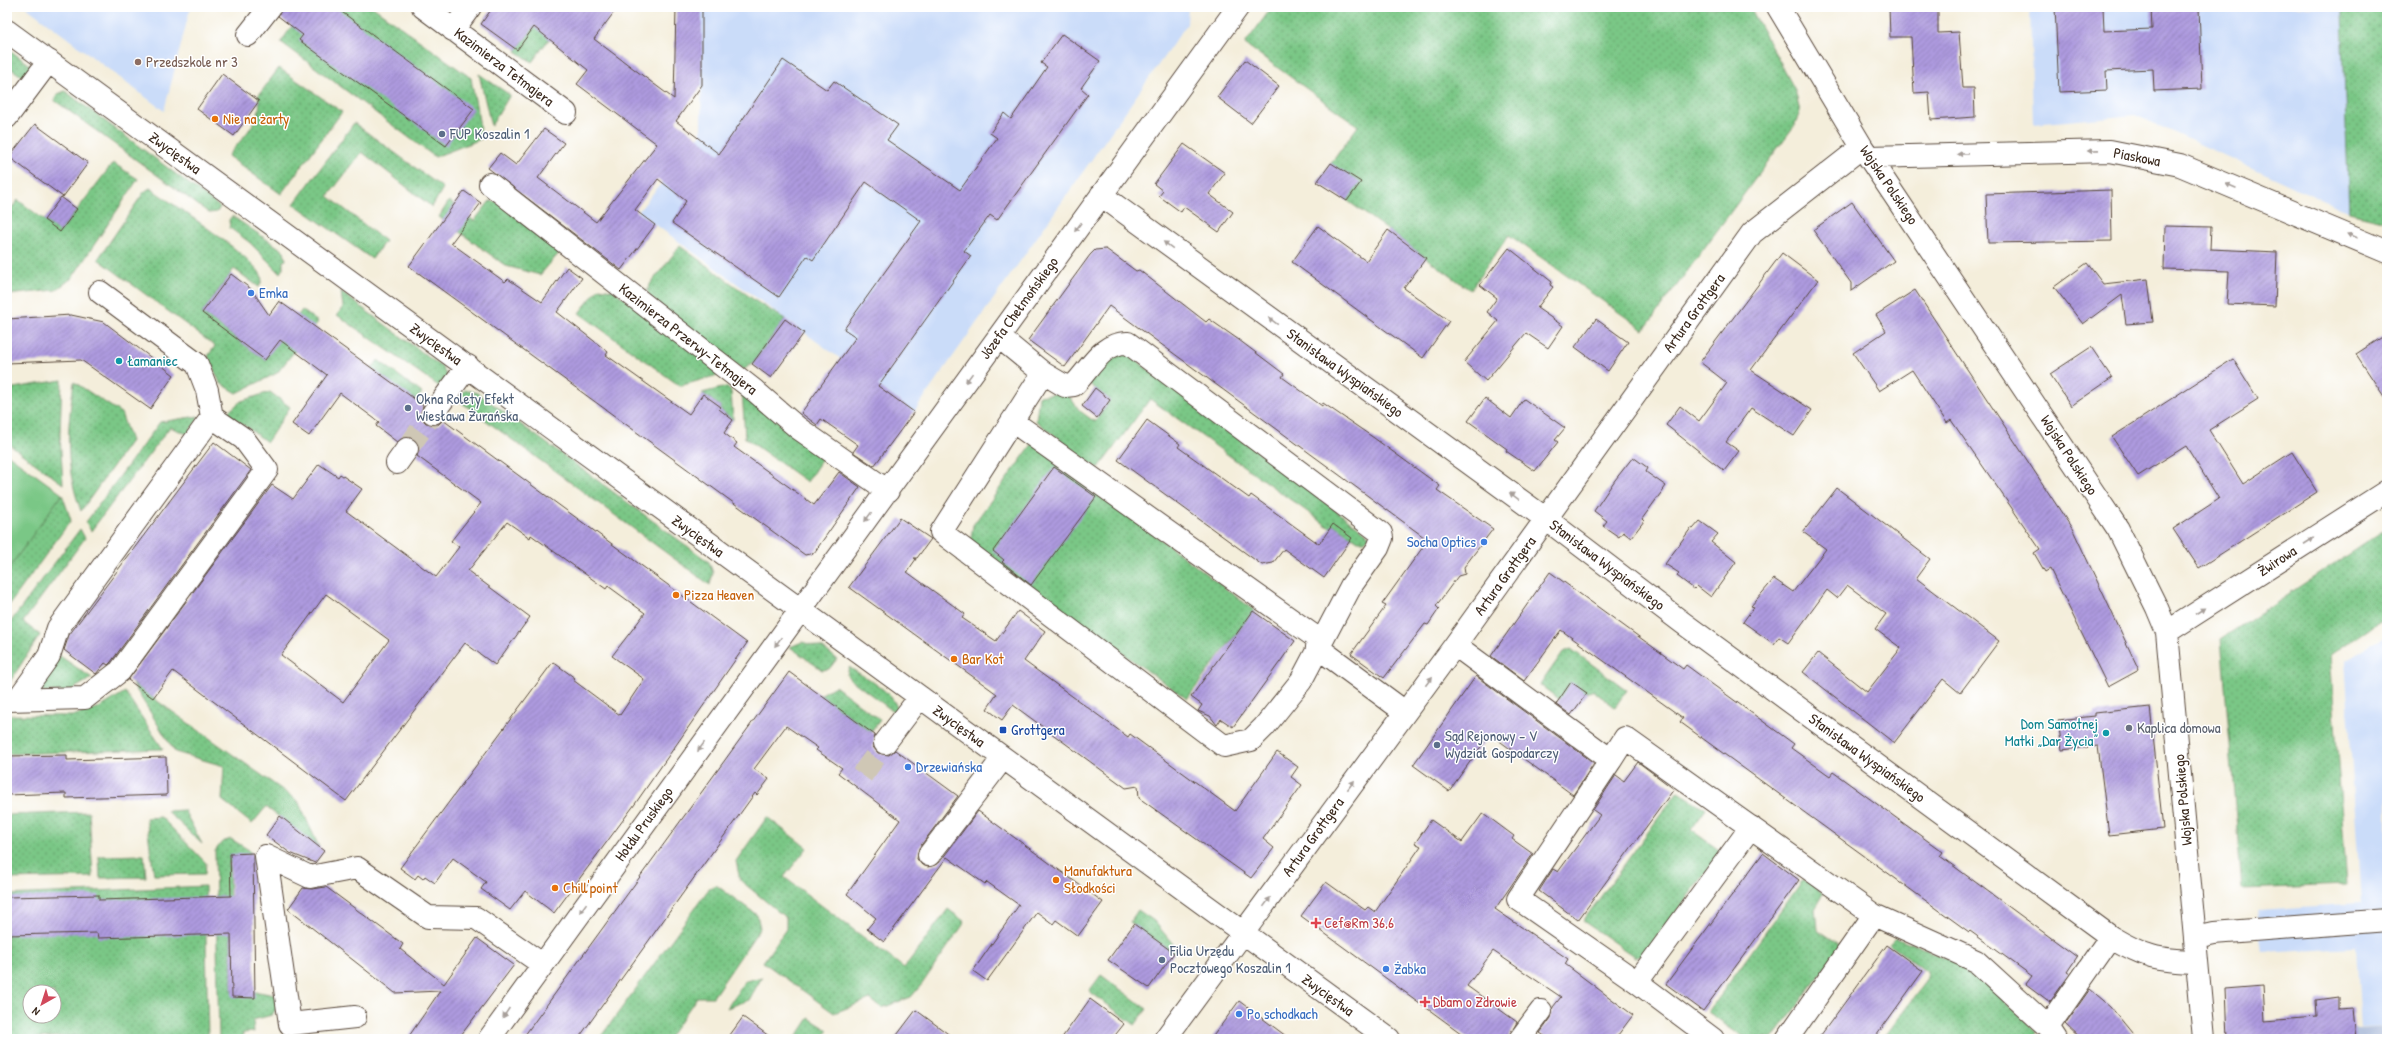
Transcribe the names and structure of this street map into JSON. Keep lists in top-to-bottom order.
{
  "streets": {
    "street": [
      "Kazimierza Tetmajera",
      "Zwycięstwa",
      "Piaskowa",
      "Wojska Polskiego",
      "Józefa Chełmońskiego",
      "Artura Grottgera",
      "Kazimierza Przerwy-Tetmajera",
      "Stanisława Wyspiańskiego",
      "Żwirowa",
      "Hołdu Pruskiego"
    ]
  },
  "crossings": [
    ["Zwycięstwa", "Józefa Chełmońskiego"],
    ["Zwycięstwa", "Artura Grottgera"],
    ["Zwycięstwa", "Hołdu Pruskiego"],
    ["Piaskowa", "Wojska Polskiego"],
    ["Piaskowa", "Artura Grottgera"],
    ["Wojska Polskiego", "Artura Grottgera"],
    ["Wojska Polskiego", "Żwirowa"],
    ["Józefa Chełmońskiego", "Kazimierza Przerwy-Tetmajera"],
    ["Józefa Chełmońskiego", "Stanisława Wyspiańskiego"],
    ["Józefa Chełmońskiego", "Hołdu Pruskiego"],
    ["Artura Grottgera", "Stanisława Wyspiańskiego"]
  ],
  "one_way": [
    "Piaskowa",
    "Józefa Chełmońskiego",
    "Stanisława Wyspiańskiego",
    "Żwirowa",
    "Hołdu Pruskiego"
  ],
  "places": {
    "other": [
      "Przedszkole nr 3",
      "Nie na żarty",
      "FUP Koszalin 1",
      "Emka",
      "Łamaniec",
      "Okna Rolety Efekt Wiesława Żurańska",
      "Socha Optics",
      "Pizza Heaven",
      "Bar Kot",
      "Kaplica domowa",
      "Dom Samotnej Matki „Dar Życia”",
      "Sąd Rejonowy – V Wydział Gospodarczy",
      "Drzewiańska",
      "Manufaktura Słodkości",
      "Chill'point",
      "Filia Urzędu Pocztowego Koszalin 1",
      "Żabka",
      "Po schodkach"
    ],
    "transit": ["Grottgera"],
    "health": ["Cef@Rm 36,6", "Dbam o Zdrowie"]
  },
  "north": "bottom left"
}
